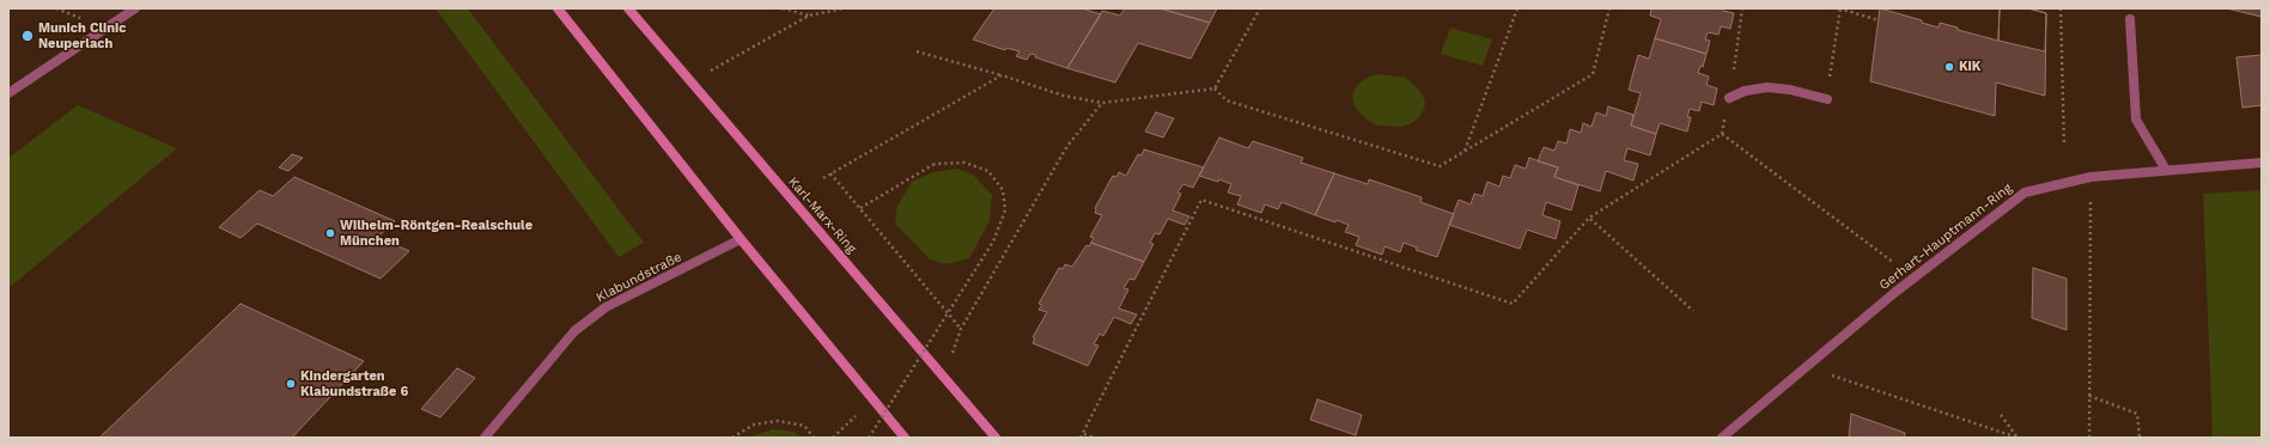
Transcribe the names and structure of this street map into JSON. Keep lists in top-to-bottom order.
{
  "streets": {
    "main road": ["Karl-Marx-Ring"],
    "street": ["Gerhart-Hauptmann-Ring", "Klabundstraße"]
  },
  "places": [
    "Munich Clinic Neuperlach",
    "KiK",
    "Wilhelm-Röntgen-Realschule München",
    "Kindergarten Klabundstraße 6"
  ]
}
